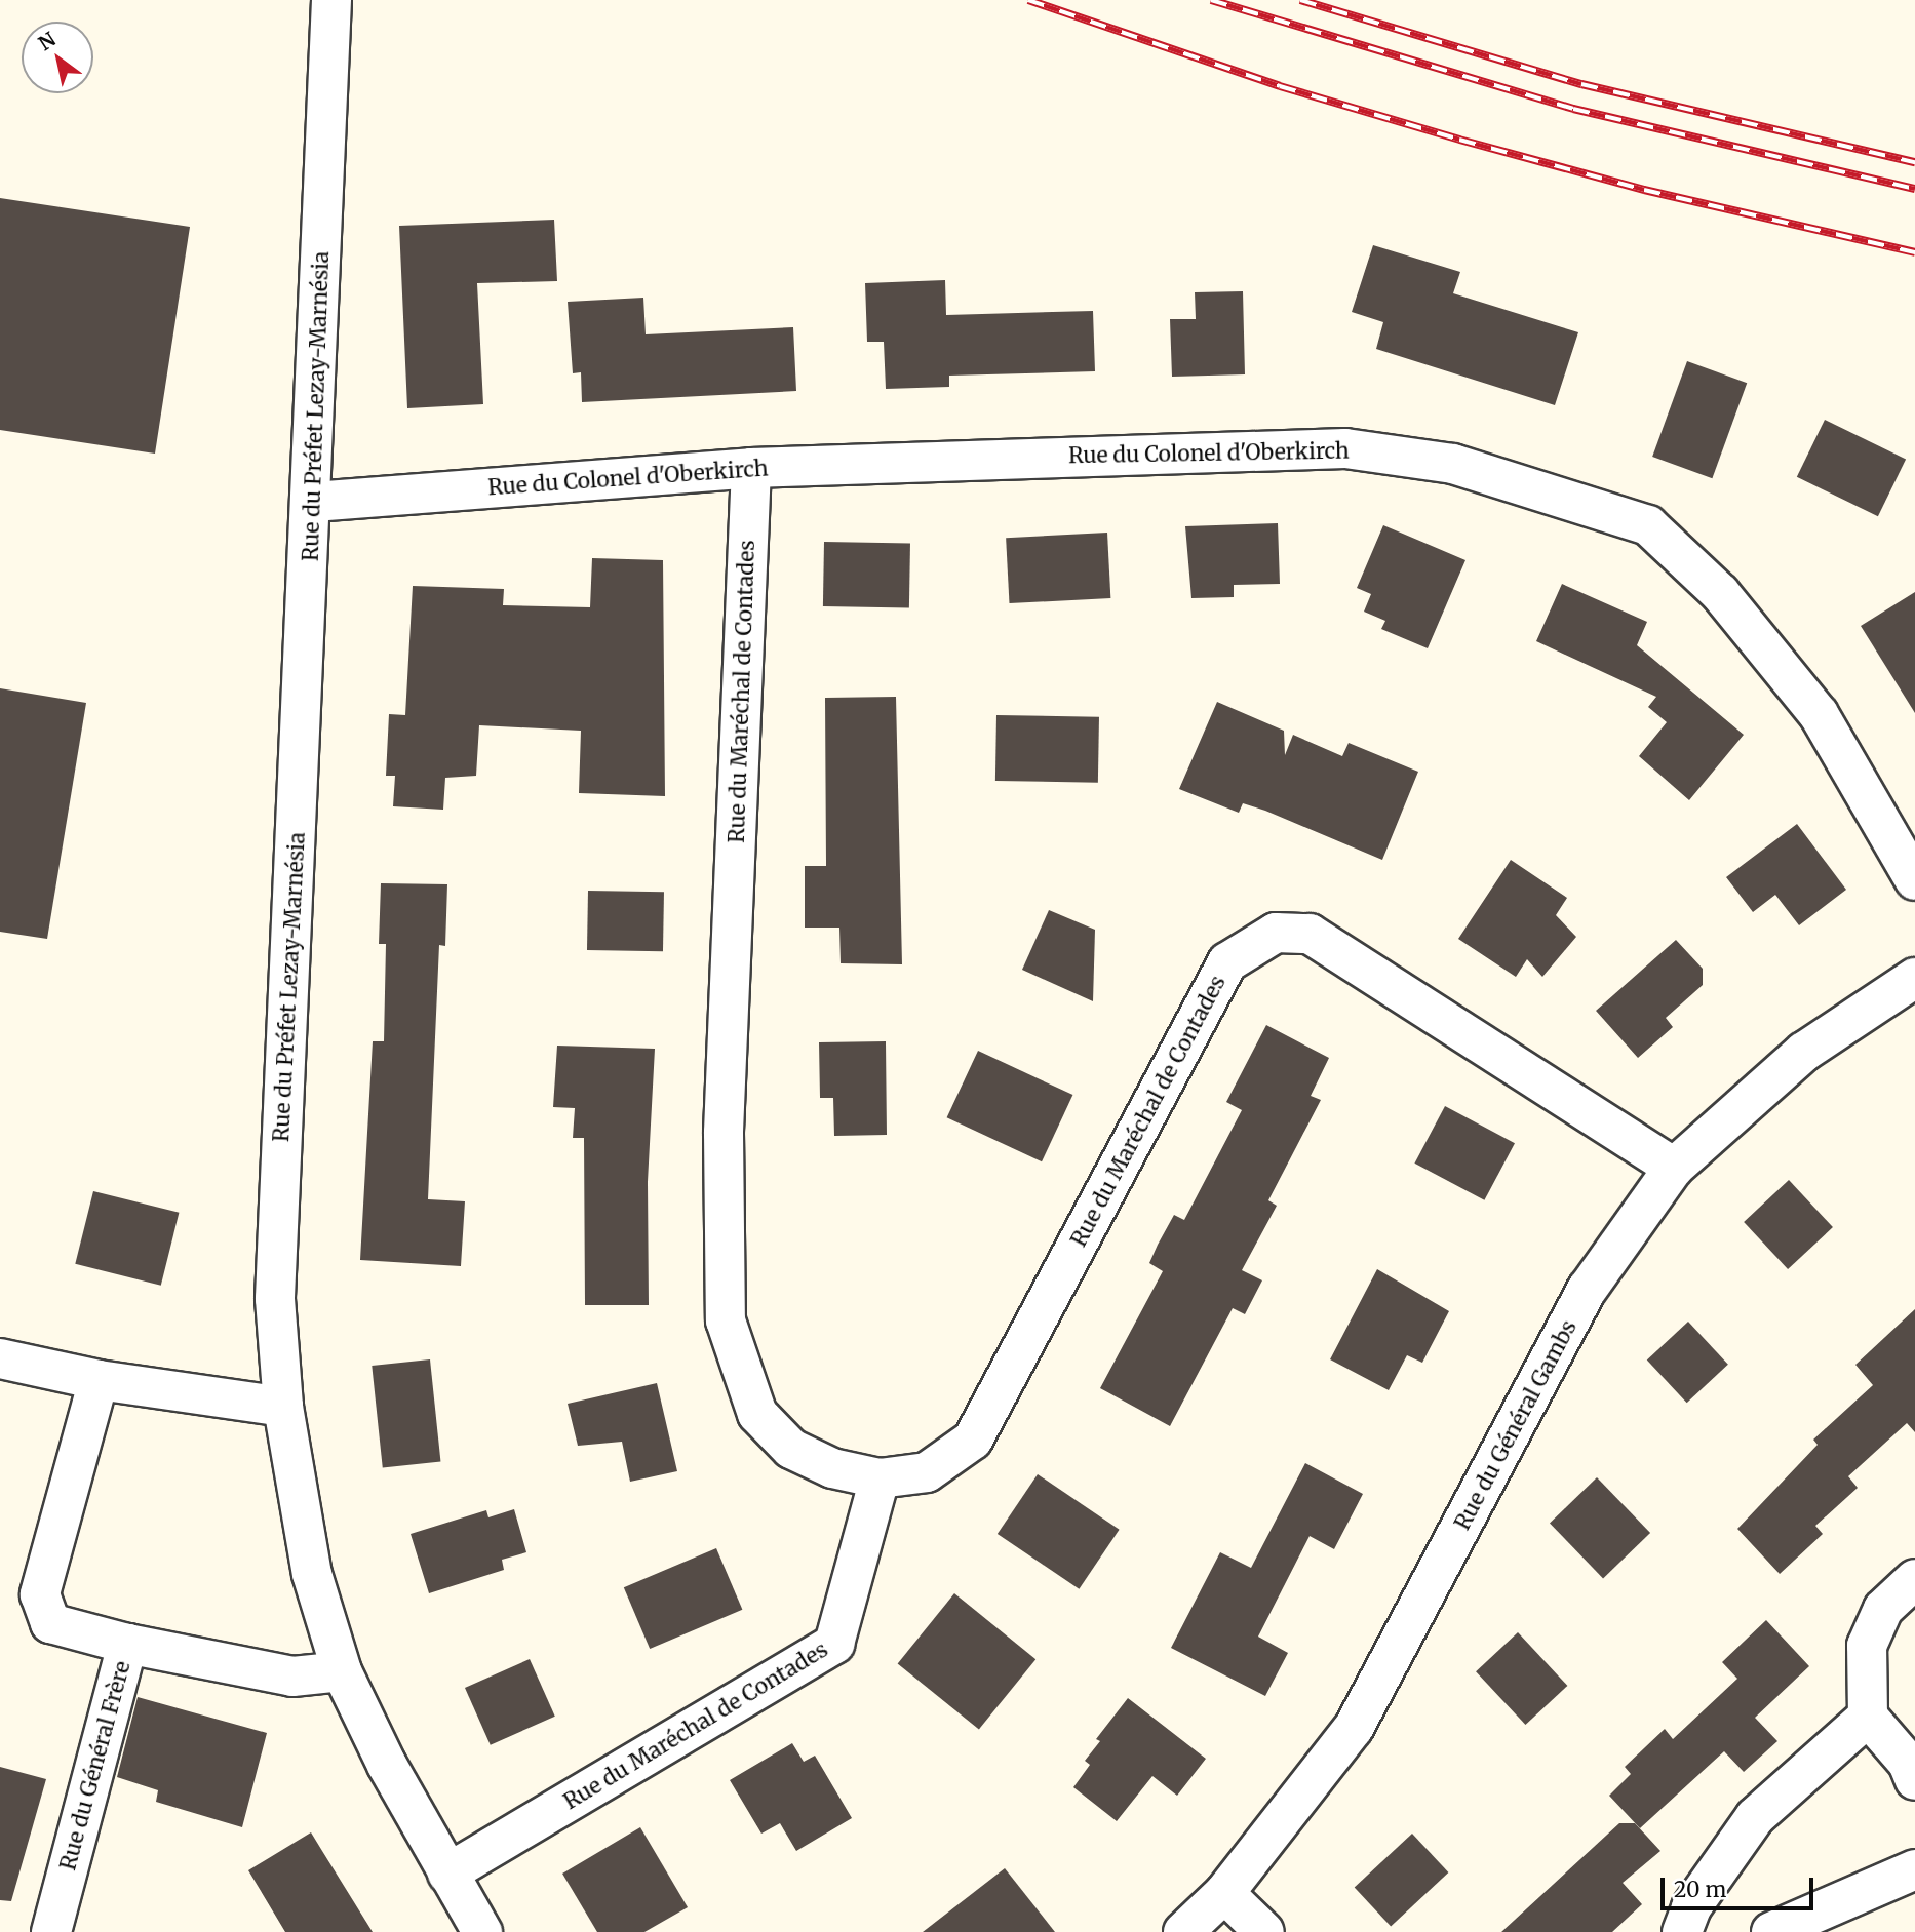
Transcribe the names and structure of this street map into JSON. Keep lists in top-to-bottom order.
{
  "streets": {
    "street": [
      "Rue du Préfet Lezay-Marnésia",
      "Rue du Colonel d'Oberkirch",
      "Rue du Maréchal de Contades",
      "Rue du Général Gambs",
      "Rue du Général Frère"
    ]
  },
  "crossings": [
    ["Rue du Préfet Lezay-Marnésia", "Rue du Colonel d'Oberkirch"],
    ["Rue du Préfet Lezay-Marnésia", "Rue du Maréchal de Contades"],
    ["Rue du Préfet Lezay-Marnésia", "Rue du Général Frère"],
    ["Rue du Colonel d'Oberkirch", "Rue du Maréchal de Contades"],
    ["Rue du Maréchal de Contades", "Rue du Général Gambs"]
  ],
  "scale_bar": "20 m",
  "north": "top left"
}
